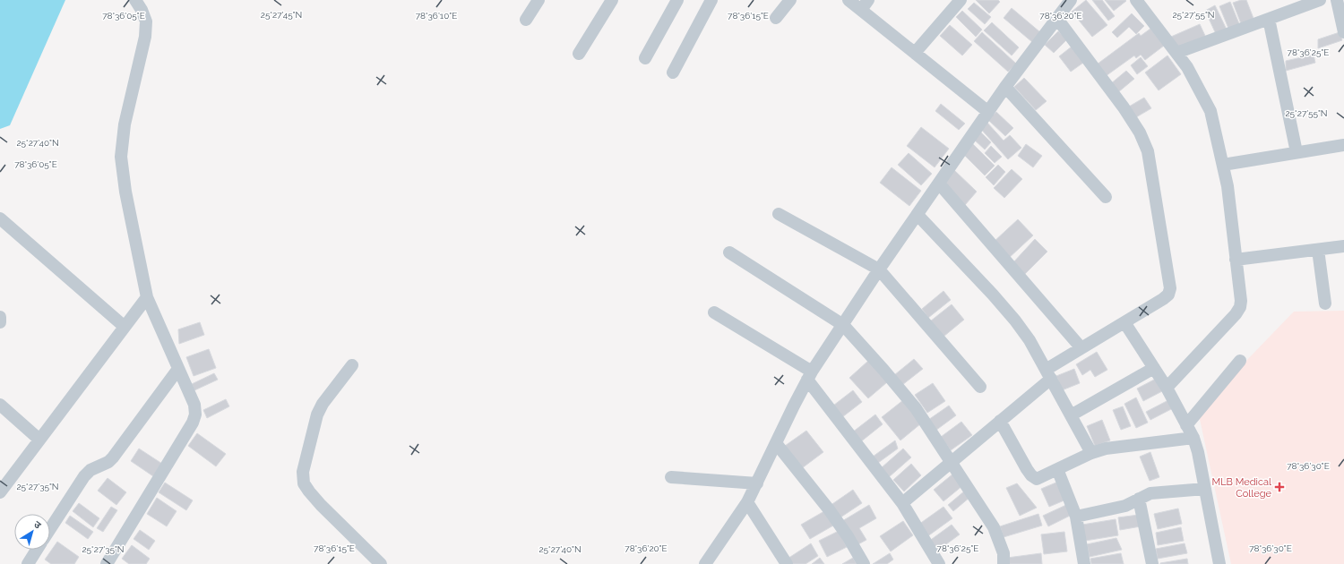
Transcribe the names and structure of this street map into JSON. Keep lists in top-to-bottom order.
{
  "places": {
    "health": ["MLB Medical College"]
  },
  "north": "top right",
  "coordinates": [
    "25°27'55\"N",
    "25°27'45\"N",
    "78°36'05\"E",
    "78°36'10\"E",
    "78°36'15\"E",
    "78°36'20\"E",
    "78°36'25\"E",
    "25°27'40\"N",
    "78°36'30\"E",
    "25°27'35\"N"
  ]
}
